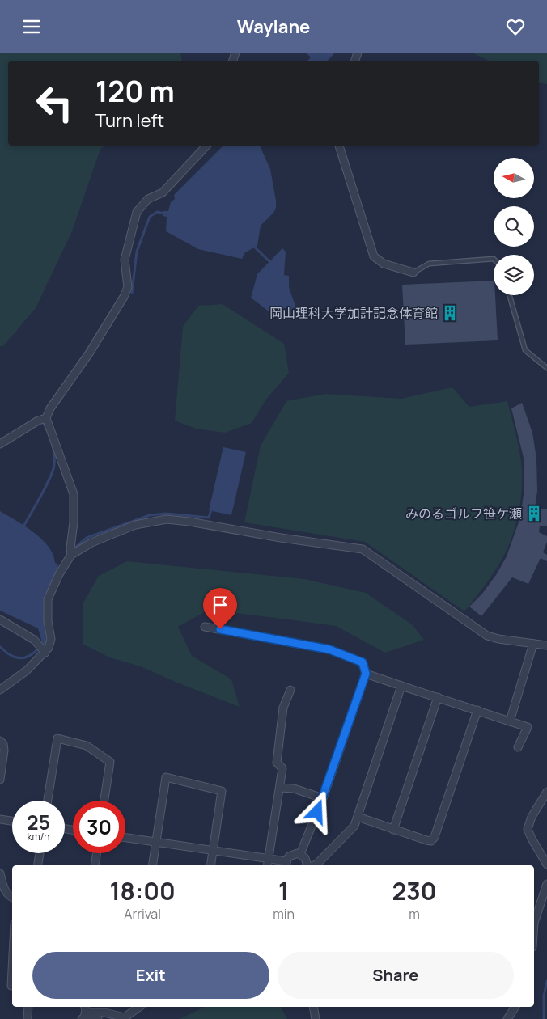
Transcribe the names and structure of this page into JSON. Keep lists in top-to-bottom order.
{
  "places": {
    "building": ["岡山理科大学加計記念体育館", "みのるゴルフ笹ケ瀬"]
  },
  "north": "left",
  "page": {
    "header": "Waylane",
    "turn": ["120 m", "Turn left"],
    "speed": "25 km/h",
    "limit": "30",
    "eta": [
      "18:00",
      "Arrival",
      "1",
      "min",
      "230",
      "m"
    ],
    "buttons": ["Exit", "Share"]
  }
}
